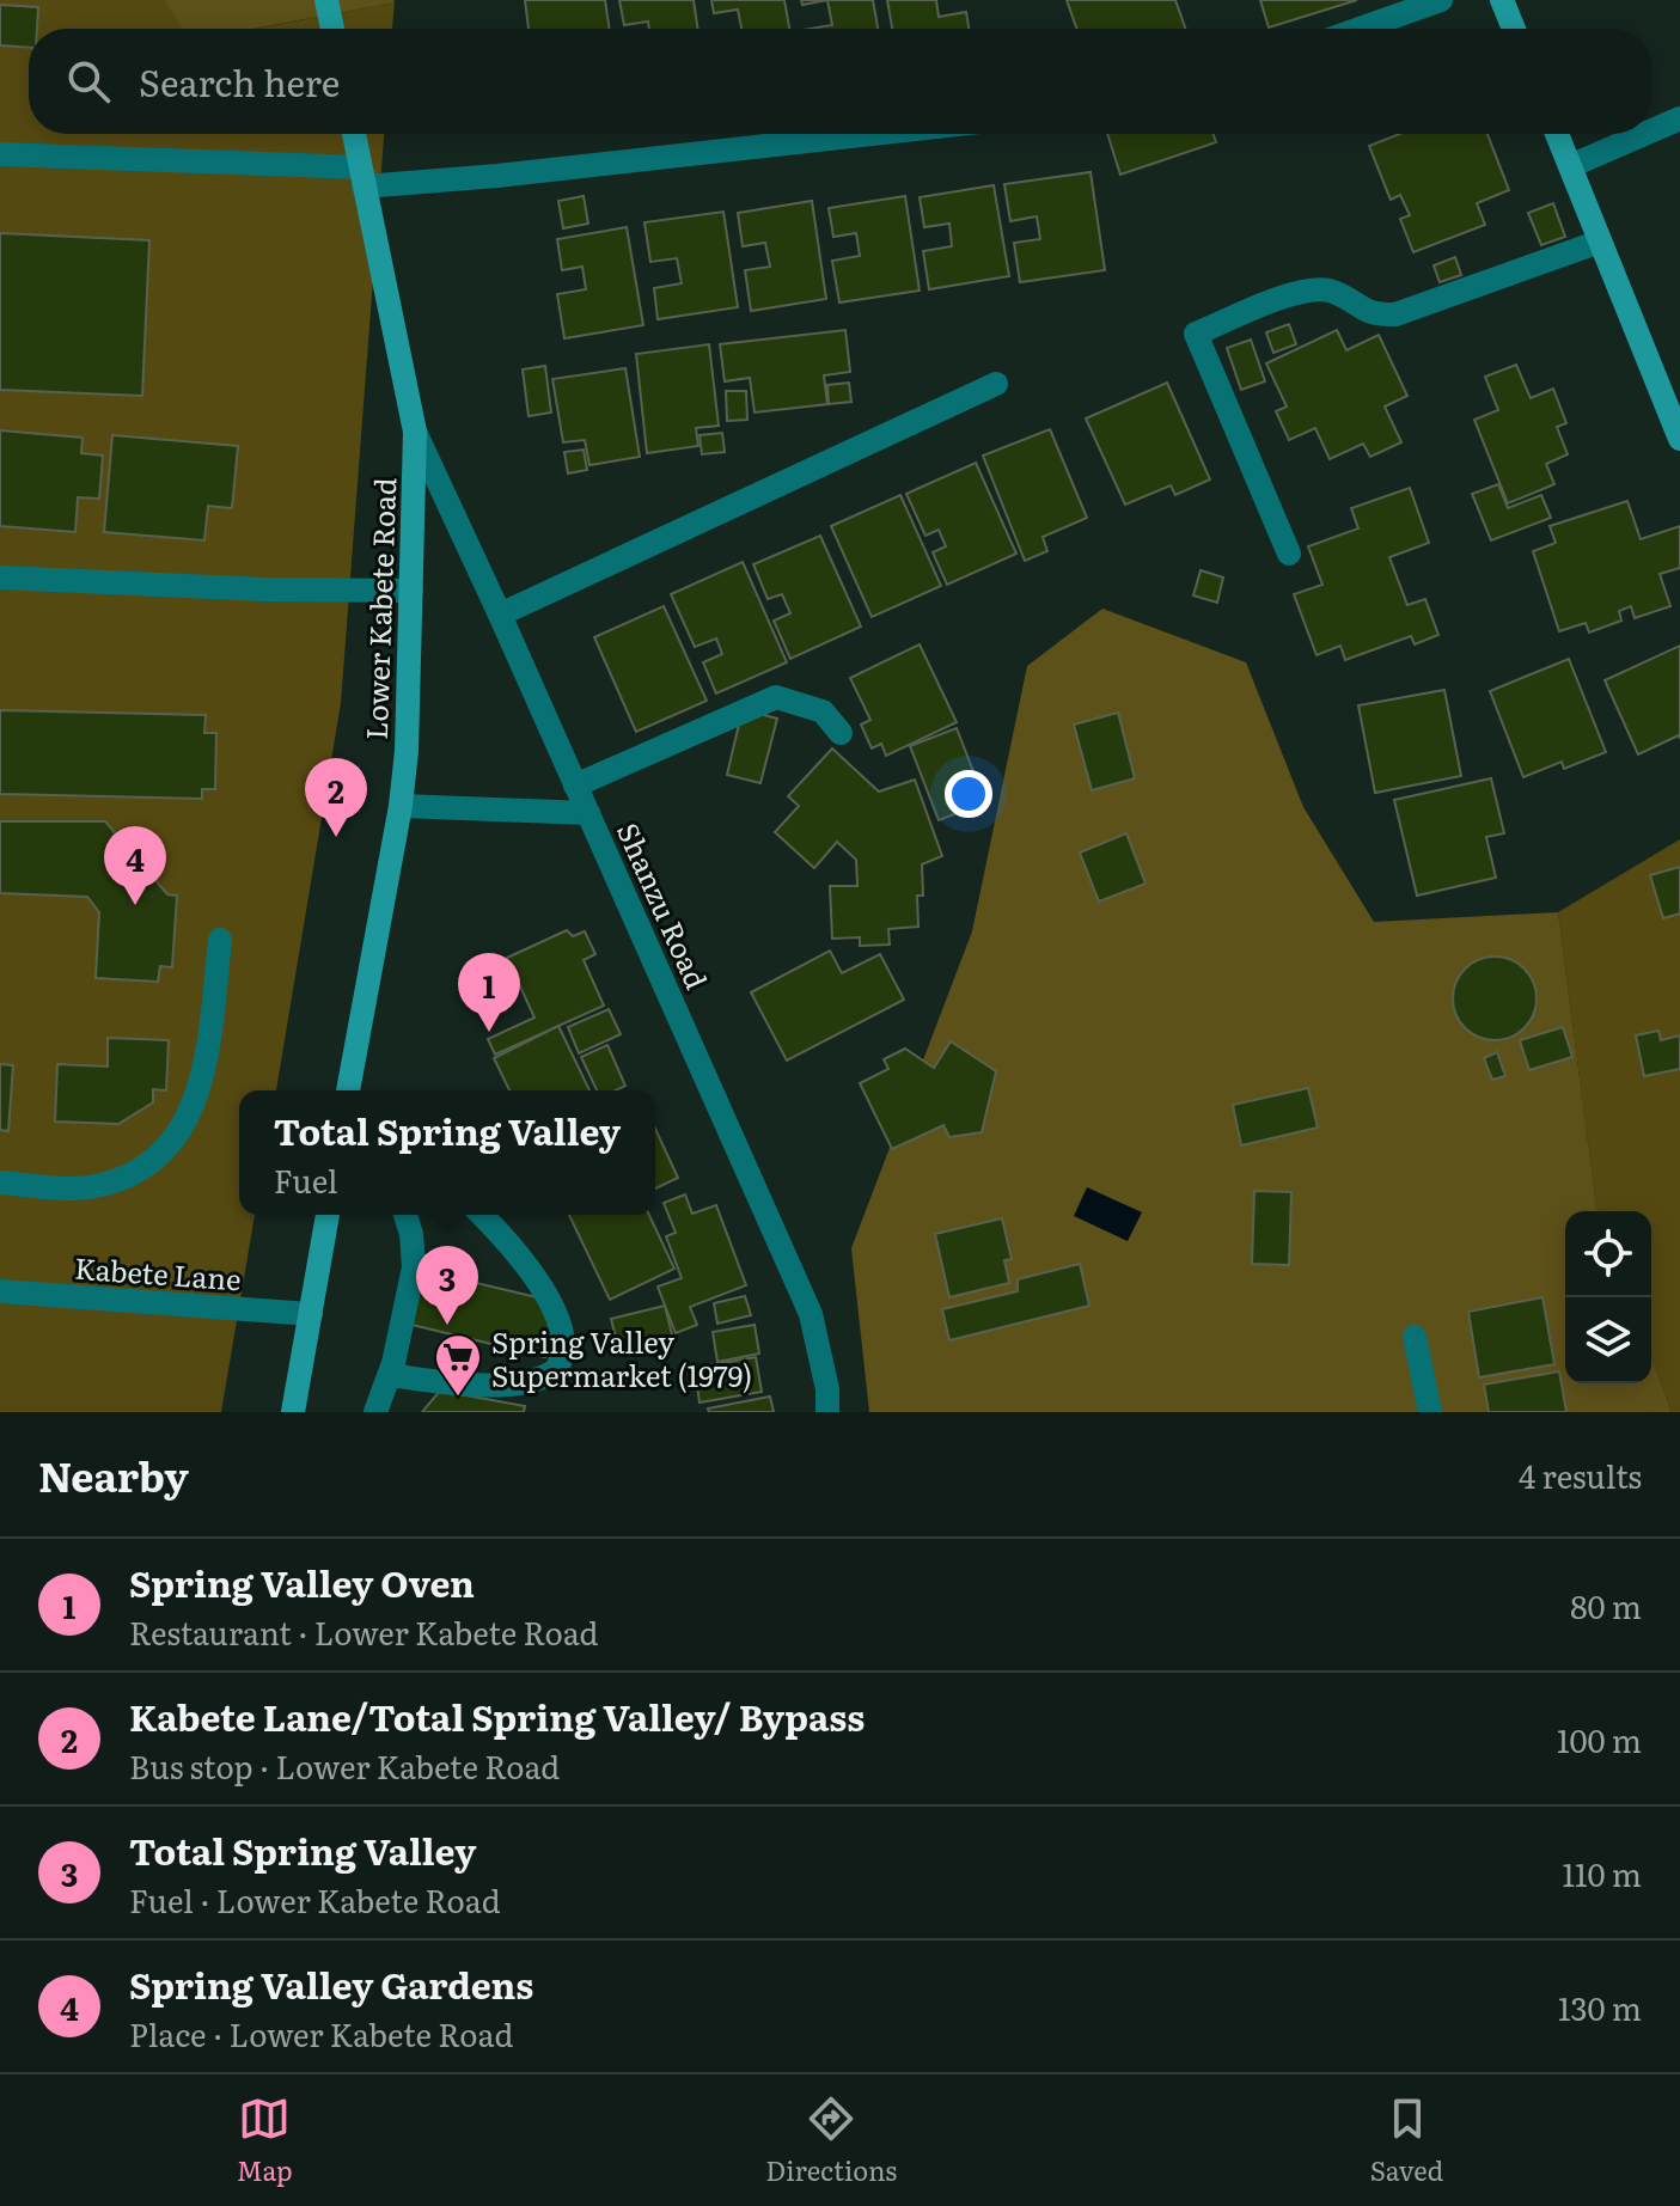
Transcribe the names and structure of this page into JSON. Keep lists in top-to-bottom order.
{
  "streets": {
    "main road": ["Lower Kabete Road"],
    "street": ["Shanzu Road", "Kabete Lane"]
  },
  "crossings": [
    ["Lower Kabete Road", "Shanzu Road"]
  ],
  "places": {
    "supermarket": ["Spring Valley Supermarket (1979)"]
  },
  "page": {
    "search": "Search here",
    "pins": [
      "2",
      "4",
      "1",
      "3"
    ],
    "popup": ["Total Spring Valley", "Fuel"],
    "heading": ["Nearby", "4 results"],
    "list": [
      {
        "mark": "1",
        "name": "Spring Valley Oven",
        "note": "Restaurant · Lower Kabete Road",
        "value": "80 m"
      },
      {
        "mark": "2",
        "name": "Kabete Lane/Total Spring Valley/ Bypass",
        "note": "Bus stop · Lower Kabete Road",
        "value": "100 m"
      },
      {
        "mark": "3",
        "name": "Total Spring Valley",
        "note": "Fuel · Lower Kabete Road",
        "value": "110 m"
      },
      {
        "mark": "4",
        "name": "Spring Valley Gardens",
        "note": "Place · Lower Kabete Road",
        "value": "130 m"
      }
    ],
    "nav": ["Map", "Directions", "Saved"]
  }
}
